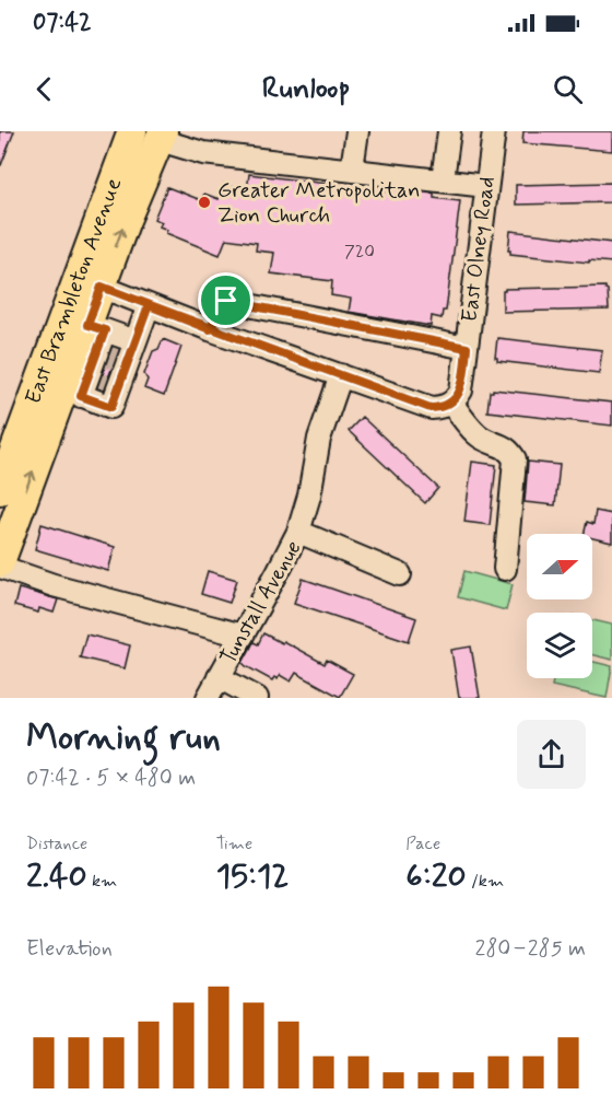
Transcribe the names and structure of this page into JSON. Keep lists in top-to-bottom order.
{
  "streets": {
    "main road": ["East Brambleton Avenue"],
    "street": ["East Olney Road", "Tunstall Avenue"]
  },
  "places": ["Greater Metropolitan Zion Church"],
  "house_numbers": ["720"],
  "north": "right",
  "page": {
    "status": "07:42",
    "header": "Runloop",
    "heading": ["Morning run", "07:42 · 5 × 480 m"],
    "stats": [
      ["Distance", "2.40 km"],
      ["Time", "15:12"],
      ["Pace", "6:20 /km"]
    ],
    "chart": ["Elevation", "280–285 m"]
  }
}
